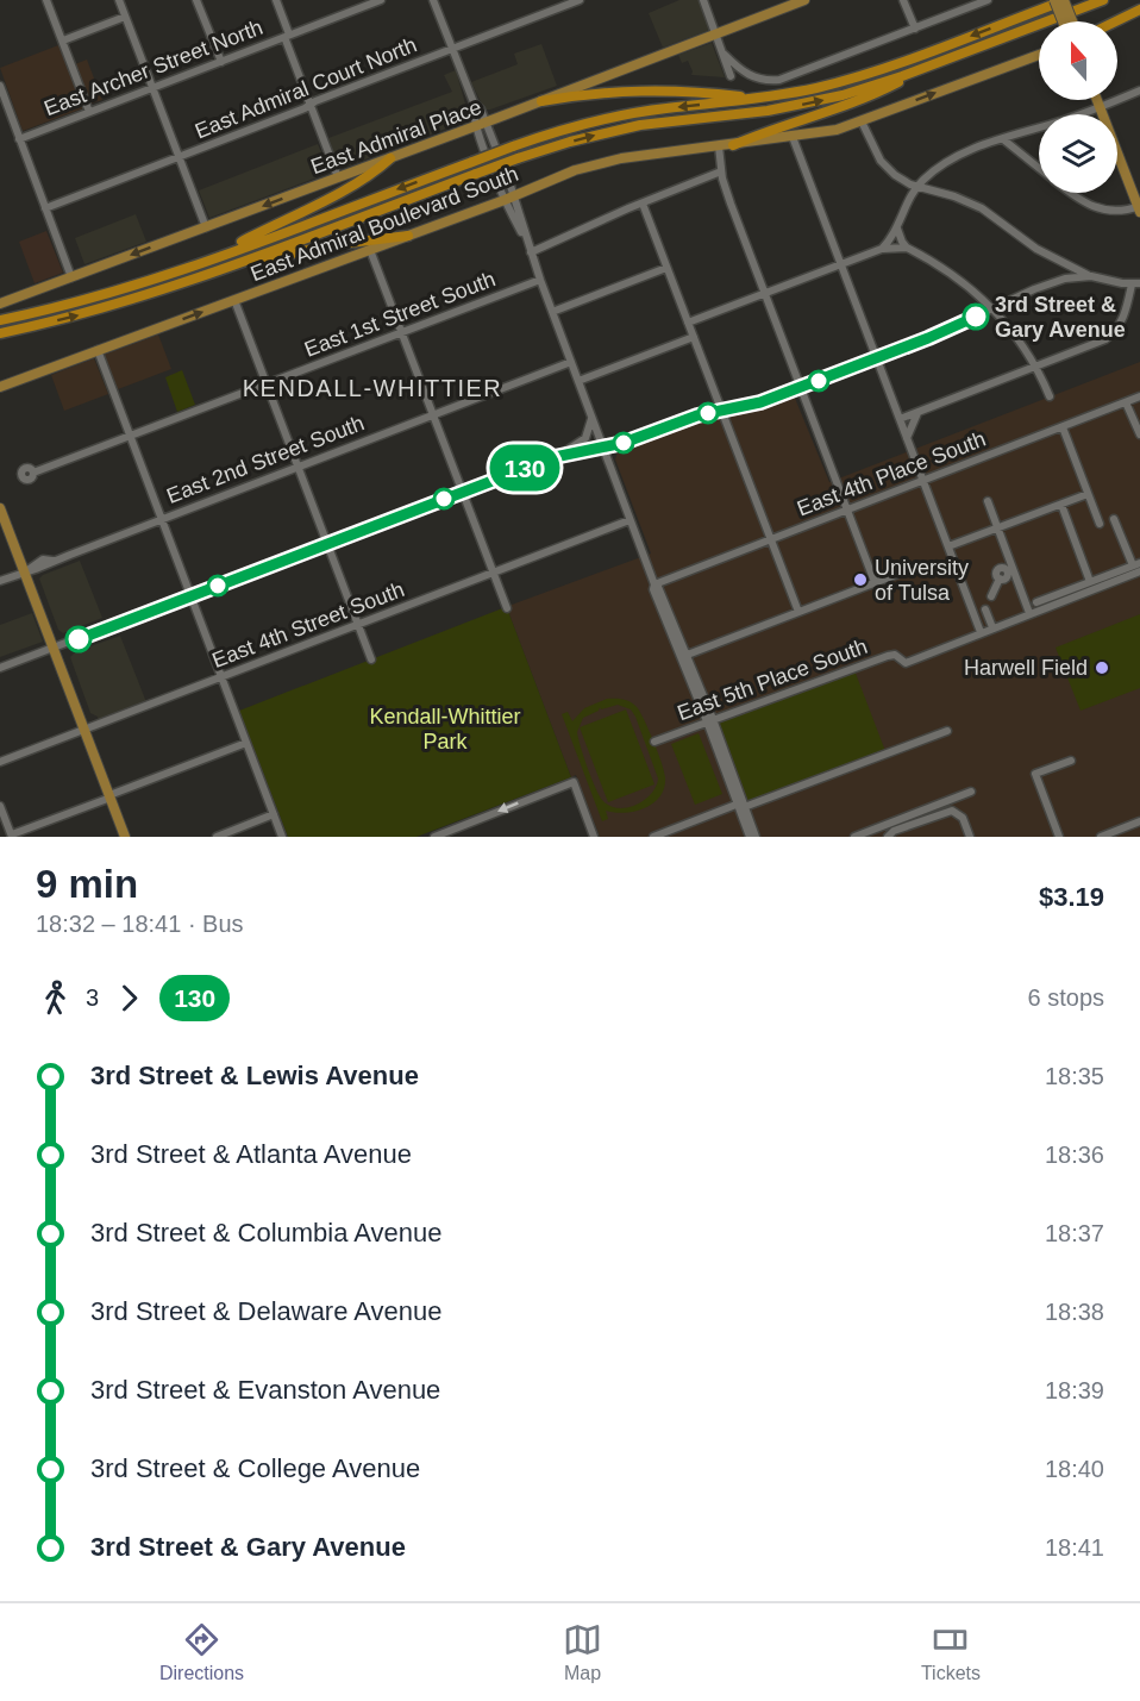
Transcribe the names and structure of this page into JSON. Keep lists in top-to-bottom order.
{
  "streets": {
    "main road": ["East Admiral Place", "East Admiral Boulevard South"],
    "street": [
      "East Archer Street North",
      "East Admiral Court North",
      "East 1st Street South",
      "East 2nd Street South",
      "East 4th Place South",
      "East 4th Street South",
      "East 5th Place South"
    ]
  },
  "districts": ["KENDALL-WHITTIER"],
  "parks": ["Kendall-Whittier Park"],
  "places": ["3rd Street & Gary Avenue", "University of Tulsa", "Harwell Field"],
  "lines": ["bus line 130"],
  "north": "top",
  "page": {
    "on_map": "130",
    "heading": ["9 min", "18:32 – 18:41 · Bus", "$3.19"],
    "legs": ["3", "130", "6 stops"],
    "list": [
      {
        "name": "3rd Street & Lewis Avenue",
        "value": "18:35"
      },
      {
        "name": "3rd Street & Atlanta Avenue",
        "value": "18:36"
      },
      {
        "name": "3rd Street & Columbia Avenue",
        "value": "18:37"
      },
      {
        "name": "3rd Street & Delaware Avenue",
        "value": "18:38"
      },
      {
        "name": "3rd Street & Evanston Avenue",
        "value": "18:39"
      },
      {
        "name": "3rd Street & College Avenue",
        "value": "18:40"
      },
      {
        "name": "3rd Street & Gary Avenue",
        "value": "18:41"
      }
    ],
    "tabs": ["Directions", "Map", "Tickets"]
  }
}
